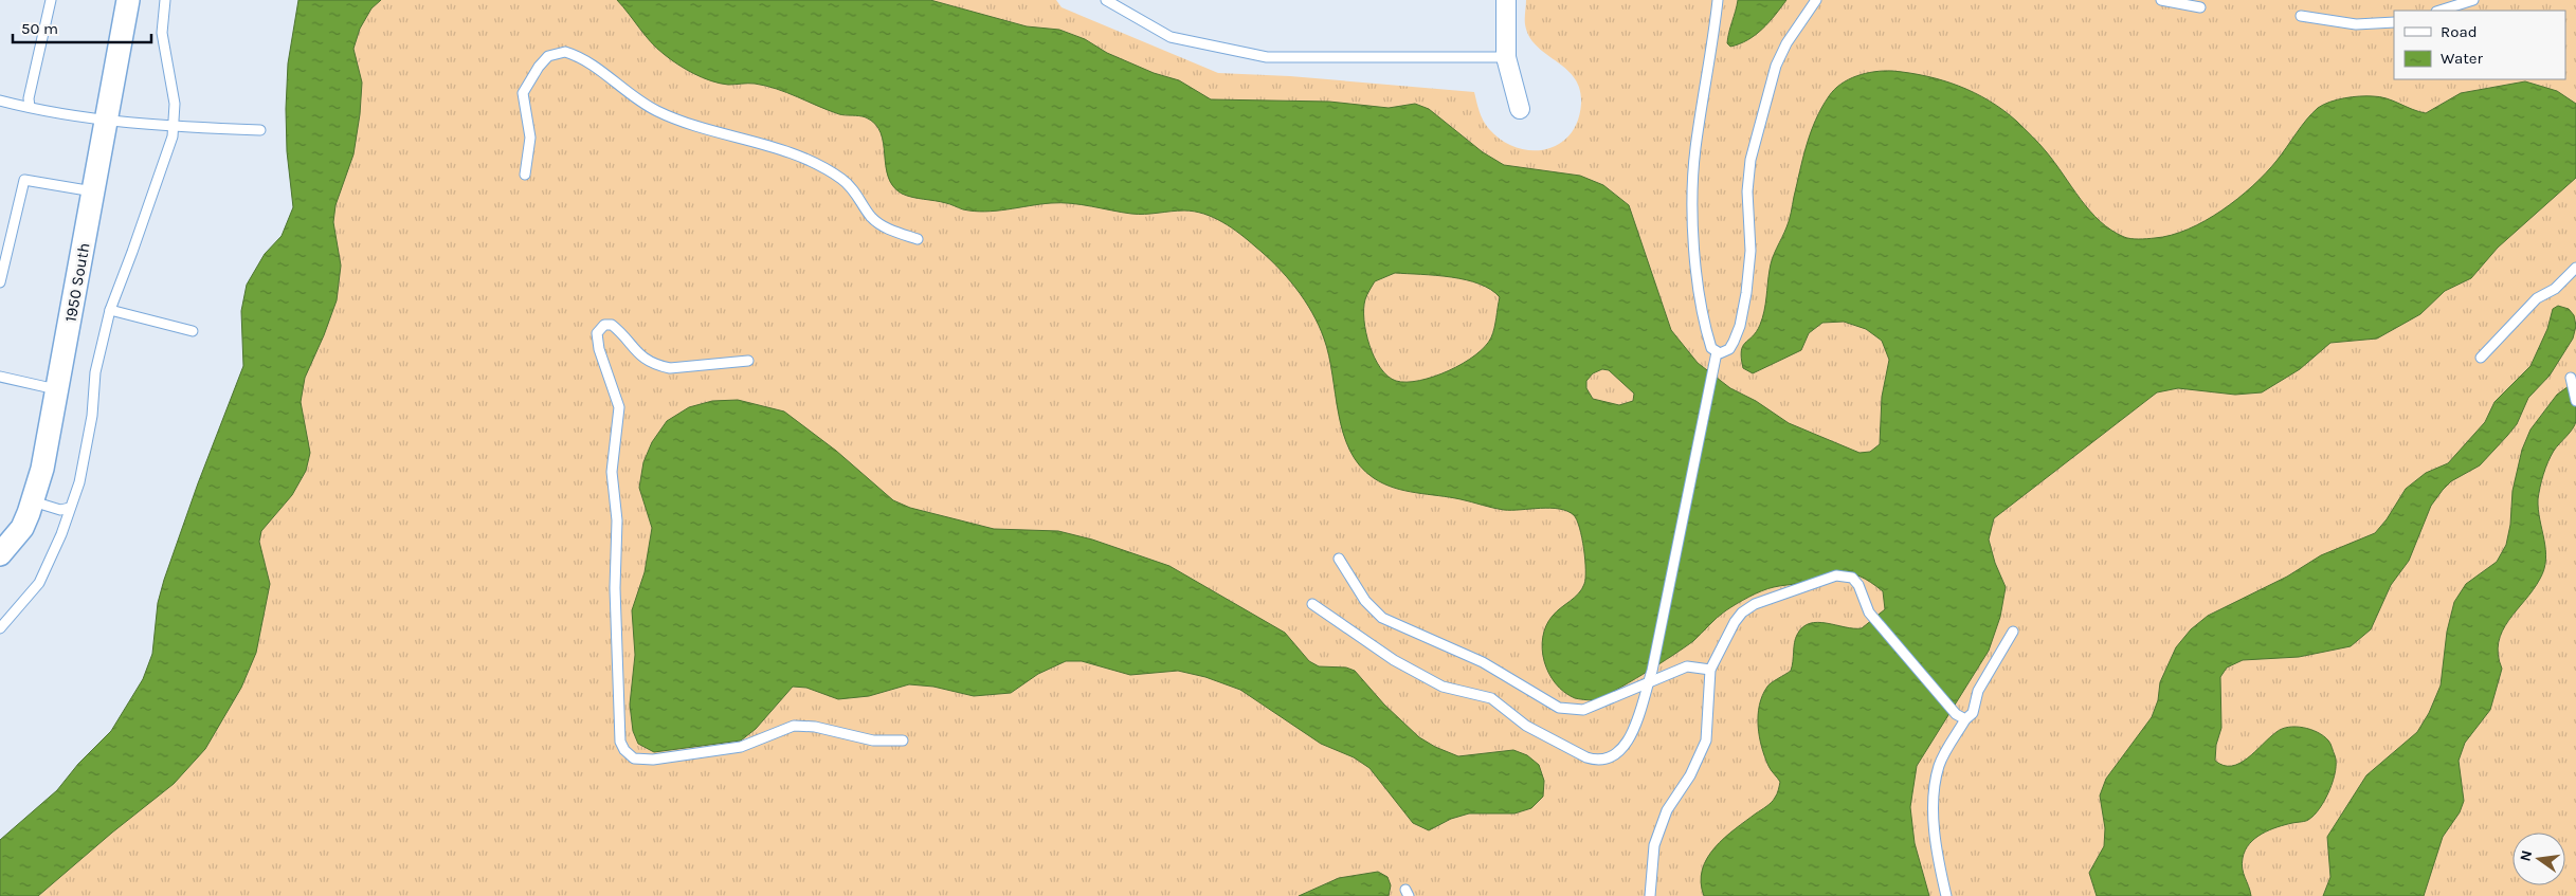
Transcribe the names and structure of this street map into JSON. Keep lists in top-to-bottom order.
{
  "streets": {
    "street": ["1950 South"]
  },
  "legend": ["Road", "Water"],
  "scale_bar": "50 m",
  "north": "left"
}
